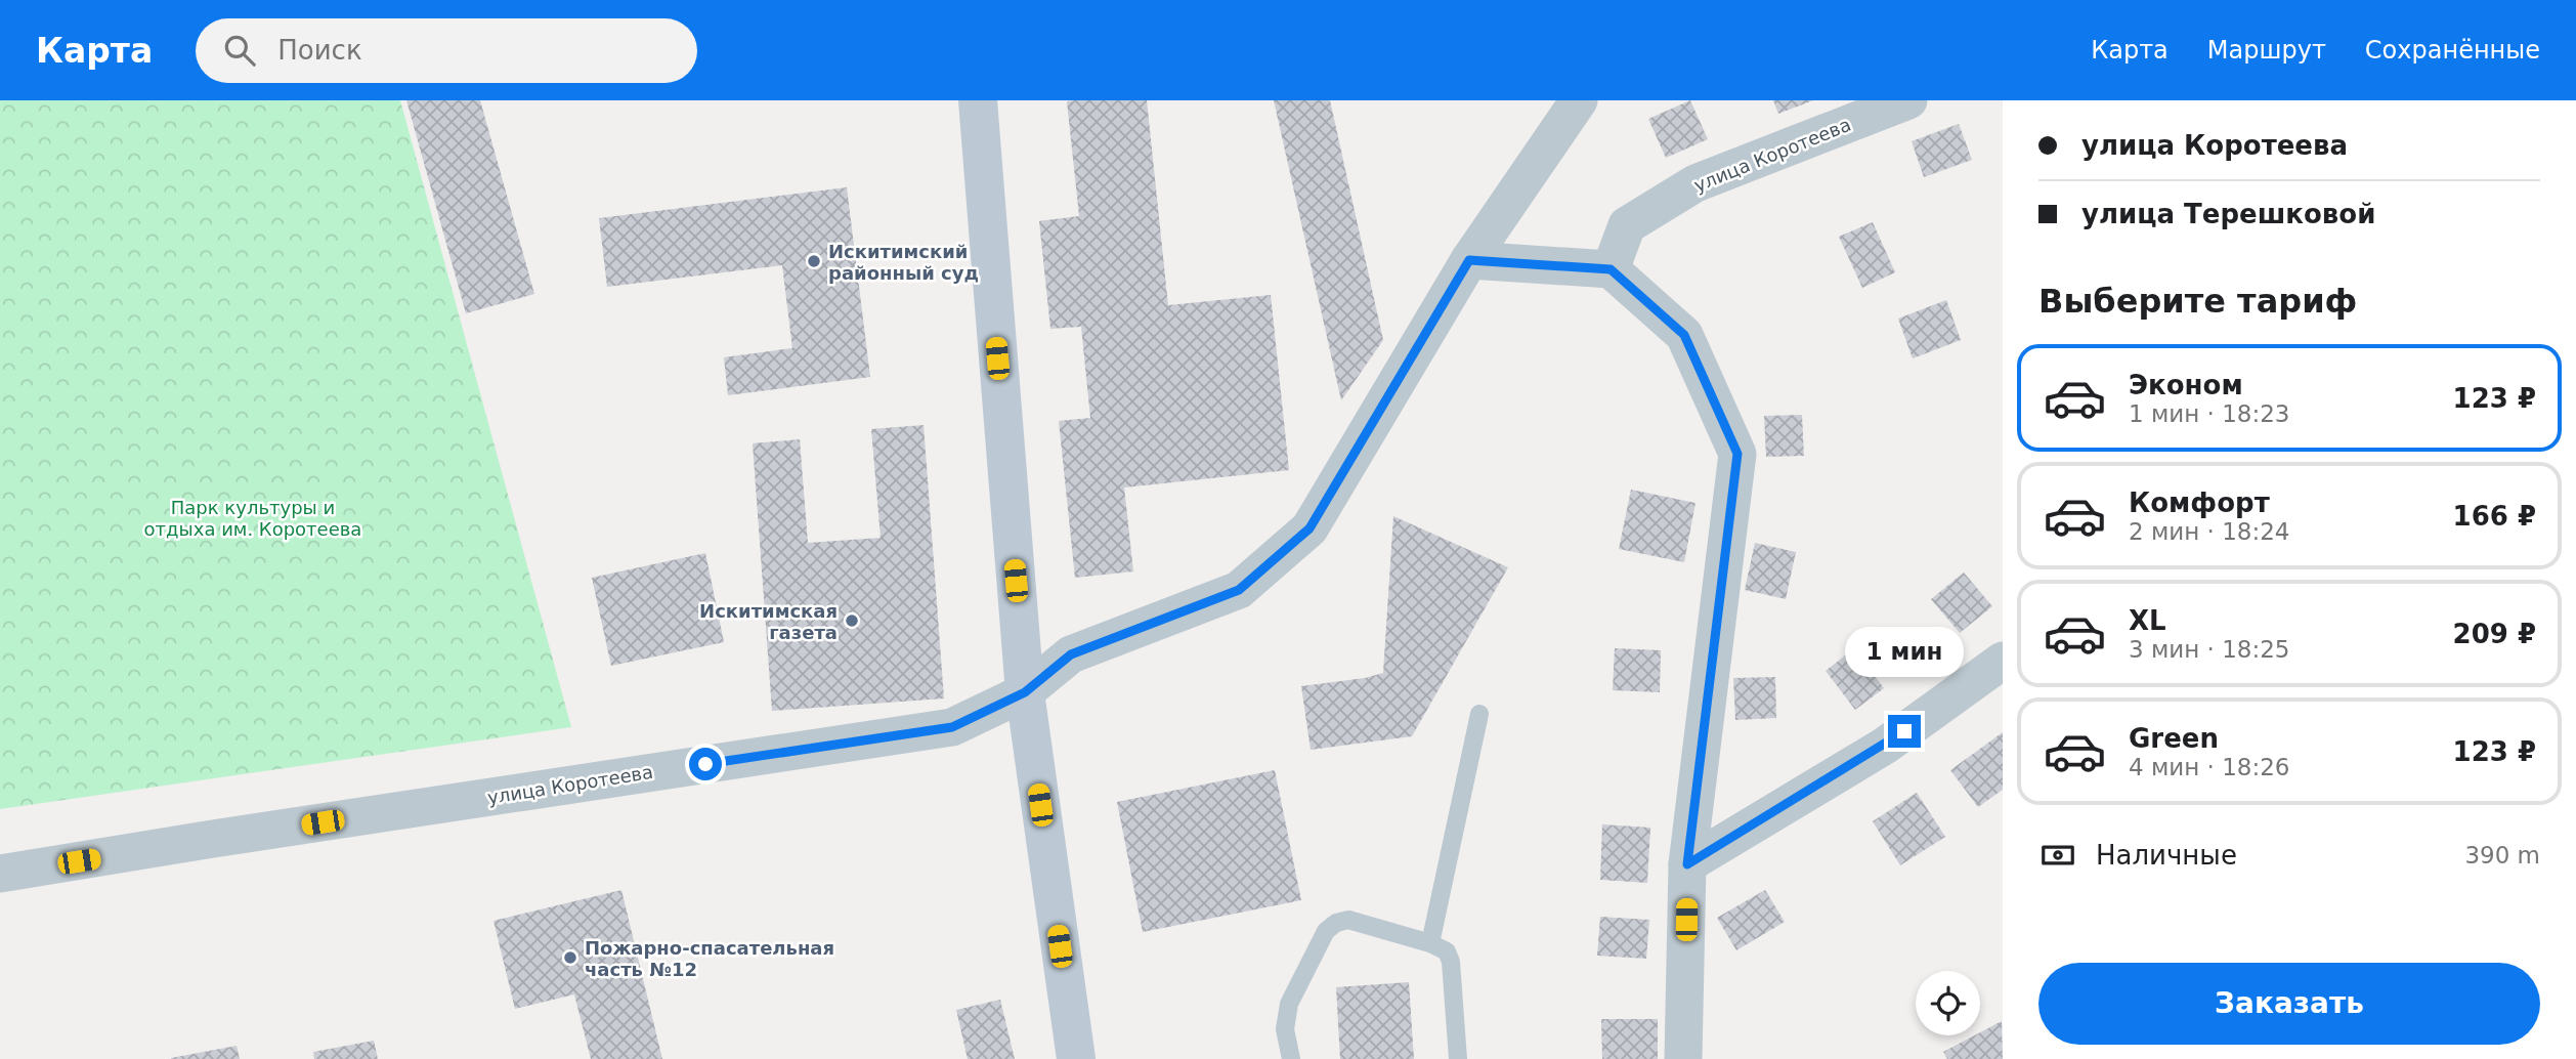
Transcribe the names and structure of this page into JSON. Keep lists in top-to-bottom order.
{
  "streets": {
    "street": ["улица Коротеева"]
  },
  "parks": ["Парк культуры и отдыха им. Коротеева"],
  "places": ["Искитимский районный суд", "Искитимская газета", "Пожарно-спасательная часть №12"],
  "page": {
    "header": "Карта",
    "search": "Поиск",
    "nav": ["Карта", "Маршрут", "Сохранённые"],
    "banner": ["улица Коротеева", "улица Терешковой"],
    "heading": "Выберите тариф",
    "list": [
      {
        "name": "Эконом",
        "note": "1 мин · 18:23",
        "value": "123 ₽"
      },
      {
        "name": "Комфорт",
        "note": "2 мин · 18:24",
        "value": "166 ₽"
      },
      {
        "name": "XL",
        "note": "3 мин · 18:25",
        "value": "209 ₽"
      },
      {
        "name": "Green",
        "note": "4 мин · 18:26",
        "value": "123 ₽"
      }
    ],
    "bubble": "1 мин",
    "pay": ["Наличные", "390 m"],
    "buttons": "Заказать"
  }
}
